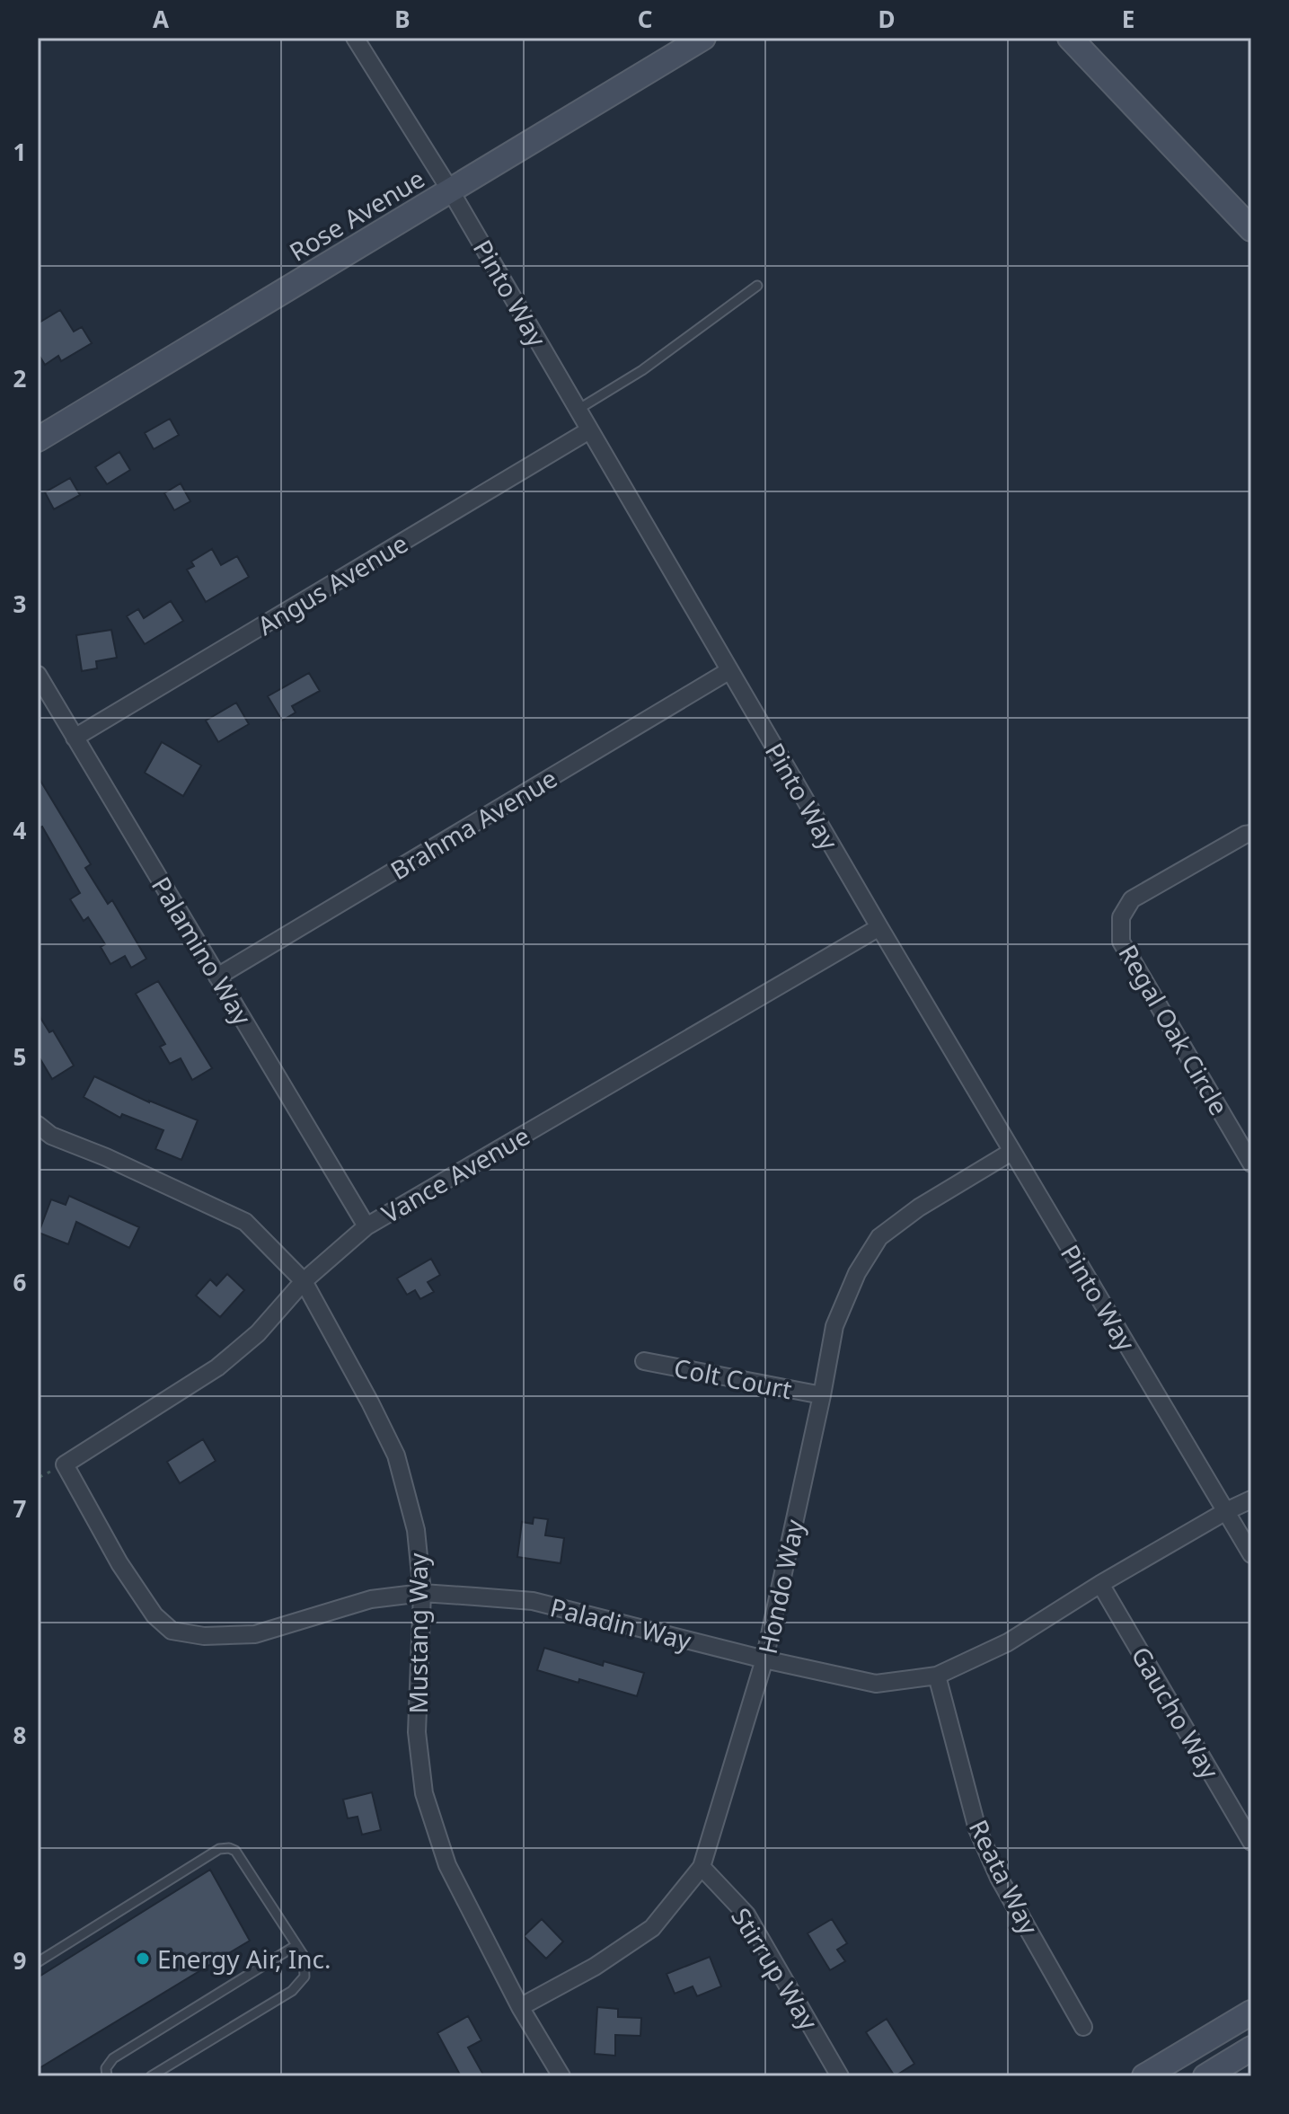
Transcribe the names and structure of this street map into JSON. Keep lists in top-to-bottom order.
{
  "streets": {
    "street": [
      "Rose Avenue",
      "Pinto Way",
      "Angus Avenue",
      "Brahma Avenue",
      "Palamino Way",
      "Regal Oak Circle",
      "Vance Avenue",
      "Colt Court",
      "Hondo Way",
      "Paladin Way",
      "Mustang Way",
      "Gaucho Way",
      "Reata Way",
      "Stirrup Way"
    ]
  },
  "crossings": [
    ["Rose Avenue", "Pinto Way"],
    ["Pinto Way", "Angus Avenue"],
    ["Pinto Way", "Brahma Avenue"],
    ["Pinto Way", "Vance Avenue"],
    ["Pinto Way", "Hondo Way"],
    ["Pinto Way", "Paladin Way"],
    ["Angus Avenue", "Palamino Way"],
    ["Brahma Avenue", "Palamino Way"],
    ["Palamino Way", "Vance Avenue"],
    ["Vance Avenue", "Paladin Way"],
    ["Vance Avenue", "Mustang Way"],
    ["Colt Court", "Hondo Way"],
    ["Hondo Way", "Paladin Way"],
    ["Hondo Way", "Mustang Way"],
    ["Hondo Way", "Stirrup Way"],
    ["Paladin Way", "Mustang Way"],
    ["Paladin Way", "Gaucho Way"],
    ["Paladin Way", "Reata Way"]
  ],
  "places": ["Energy Air, Inc."],
  "grid": {
    "columns": [
      "A",
      "B",
      "C",
      "D",
      "E"
    ],
    "rows": [
      "1",
      "2",
      "3",
      "4",
      "5",
      "6",
      "7",
      "8",
      "9"
    ]
  }
}
